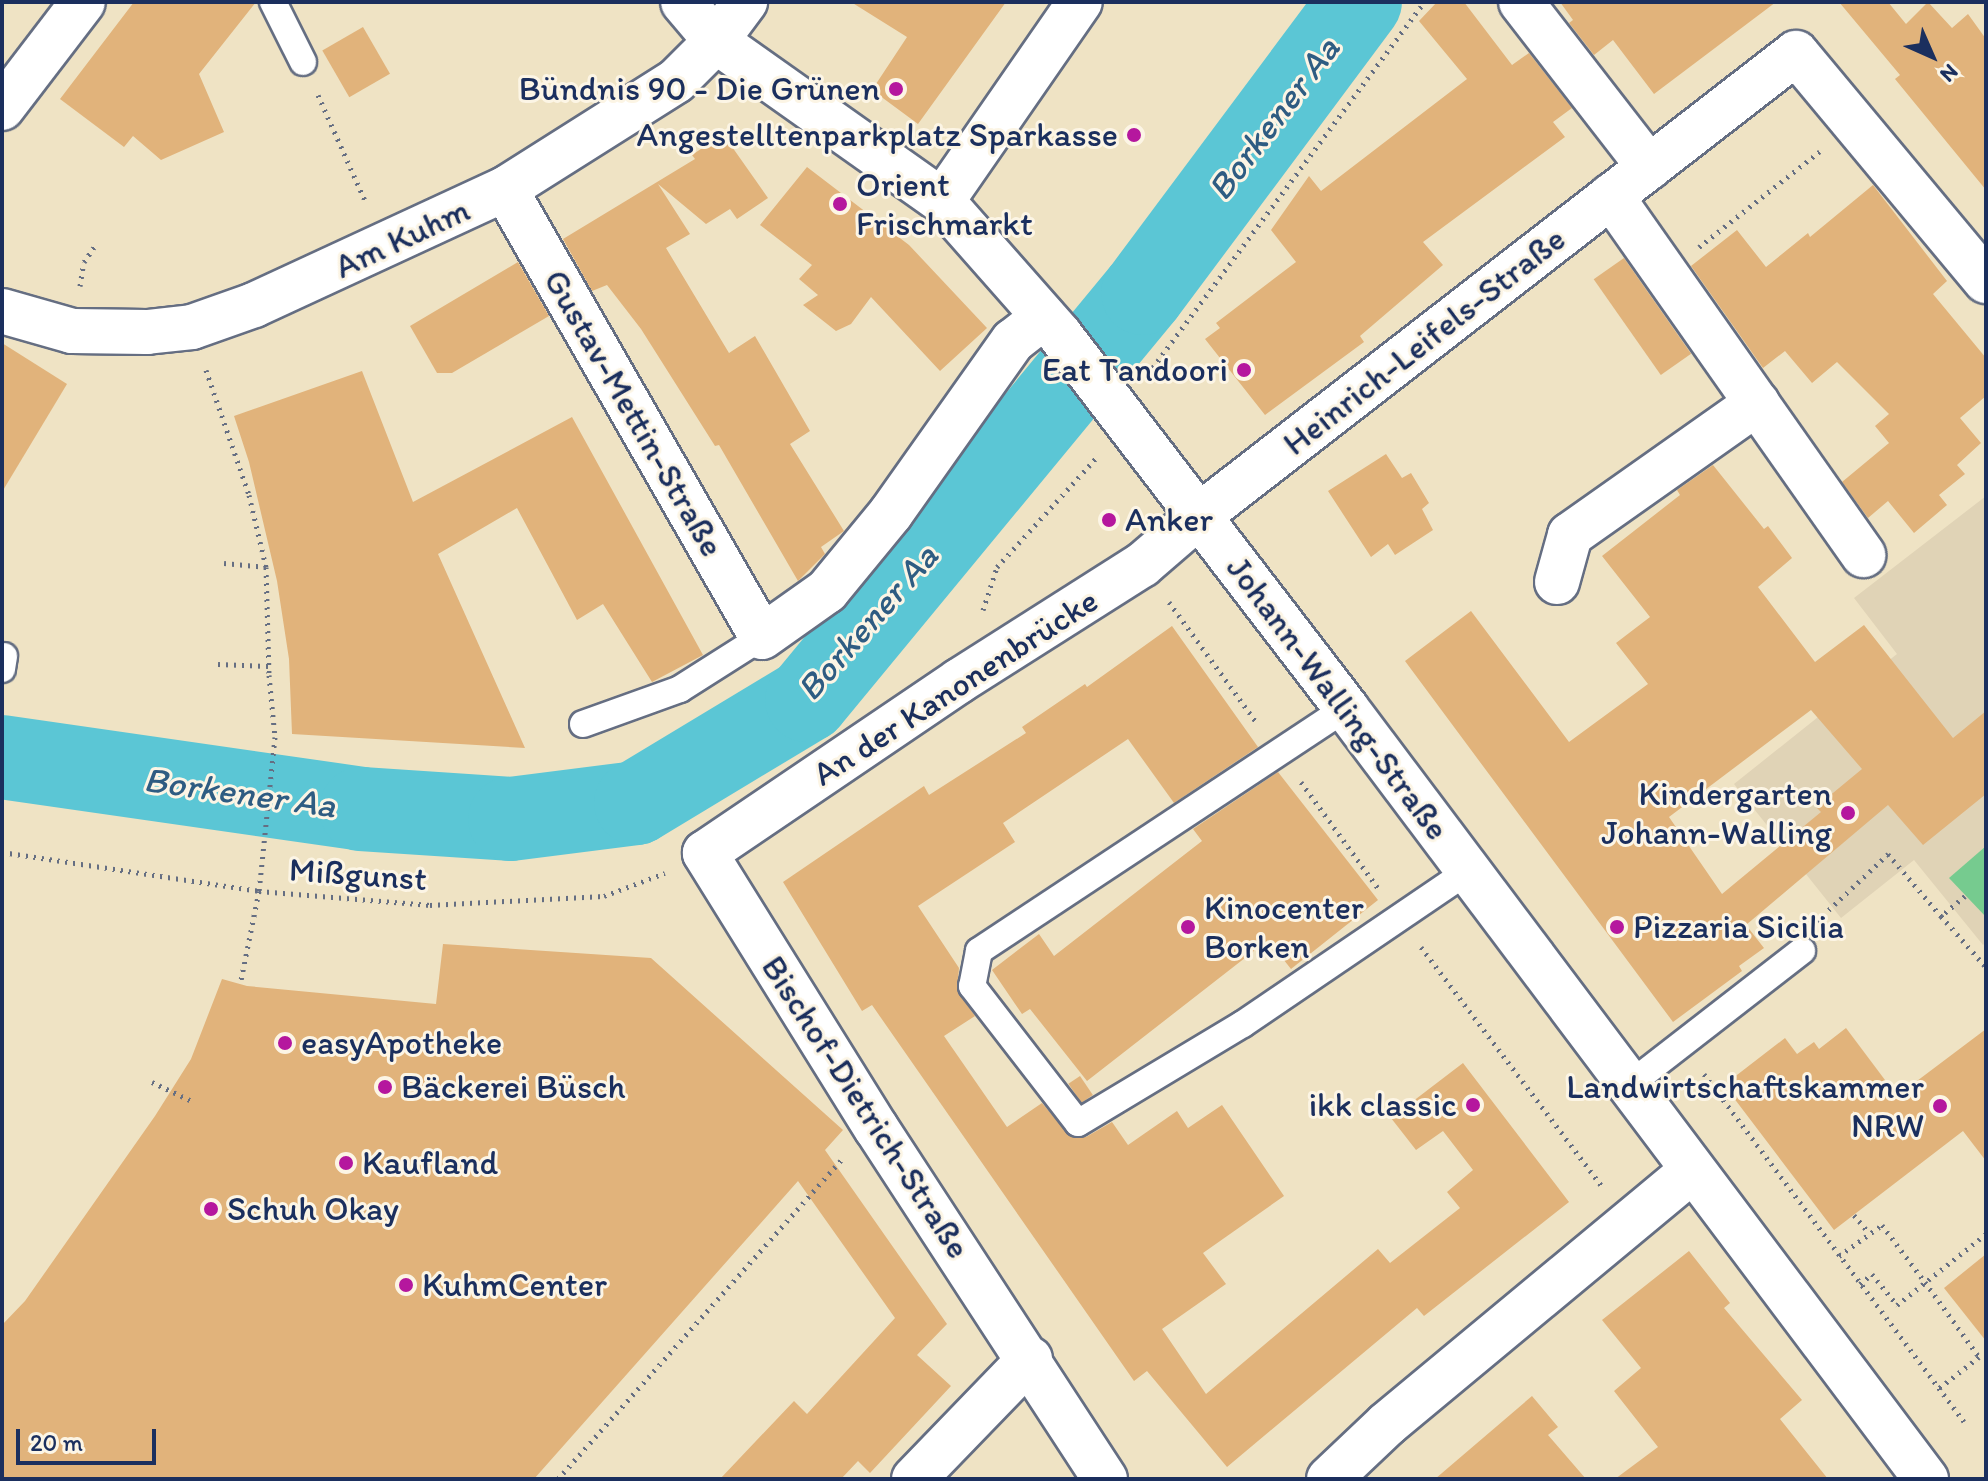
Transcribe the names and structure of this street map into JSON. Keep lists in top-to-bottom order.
{
  "streets": {
    "street": [
      "Am Kuhm",
      "Heinrich-Leifels-Straße",
      "Gustav-Mettin-Straße",
      "An der Kanonenbrücke",
      "Johann-Walling-Straße",
      "Bischof-Dietrich-Straße"
    ],
    "path": ["Mißgunst"]
  },
  "crossings": [
    ["Am Kuhm", "Gustav-Mettin-Straße"],
    ["Am Kuhm", "Johann-Walling-Straße"],
    ["Heinrich-Leifels-Straße", "An der Kanonenbrücke"],
    ["Heinrich-Leifels-Straße", "Johann-Walling-Straße"],
    ["An der Kanonenbrücke", "Johann-Walling-Straße"],
    ["An der Kanonenbrücke", "Mißgunst"],
    ["An der Kanonenbrücke", "Bischof-Dietrich-Straße"],
    ["Mißgunst", "Bischof-Dietrich-Straße"]
  ],
  "water": ["Borkener Aa"],
  "places": [
    "Bündnis 90 - Die Grünen",
    "Angestelltenparkplatz Sparkasse",
    "Orient Frischmarkt",
    "Eat Tandoori",
    "Anker",
    "Kindergarten Johann-Walling",
    "Kinocenter Borken",
    "Pizzaria Sicilia",
    "easyApotheke",
    "Bäckerei Büsch",
    "ikk classic",
    "Landwirtschaftskammer NRW",
    "Kaufland",
    "Schuh Okay",
    "KuhmCenter"
  ],
  "scale_bar": "20 m",
  "north": "bottom right"
}
